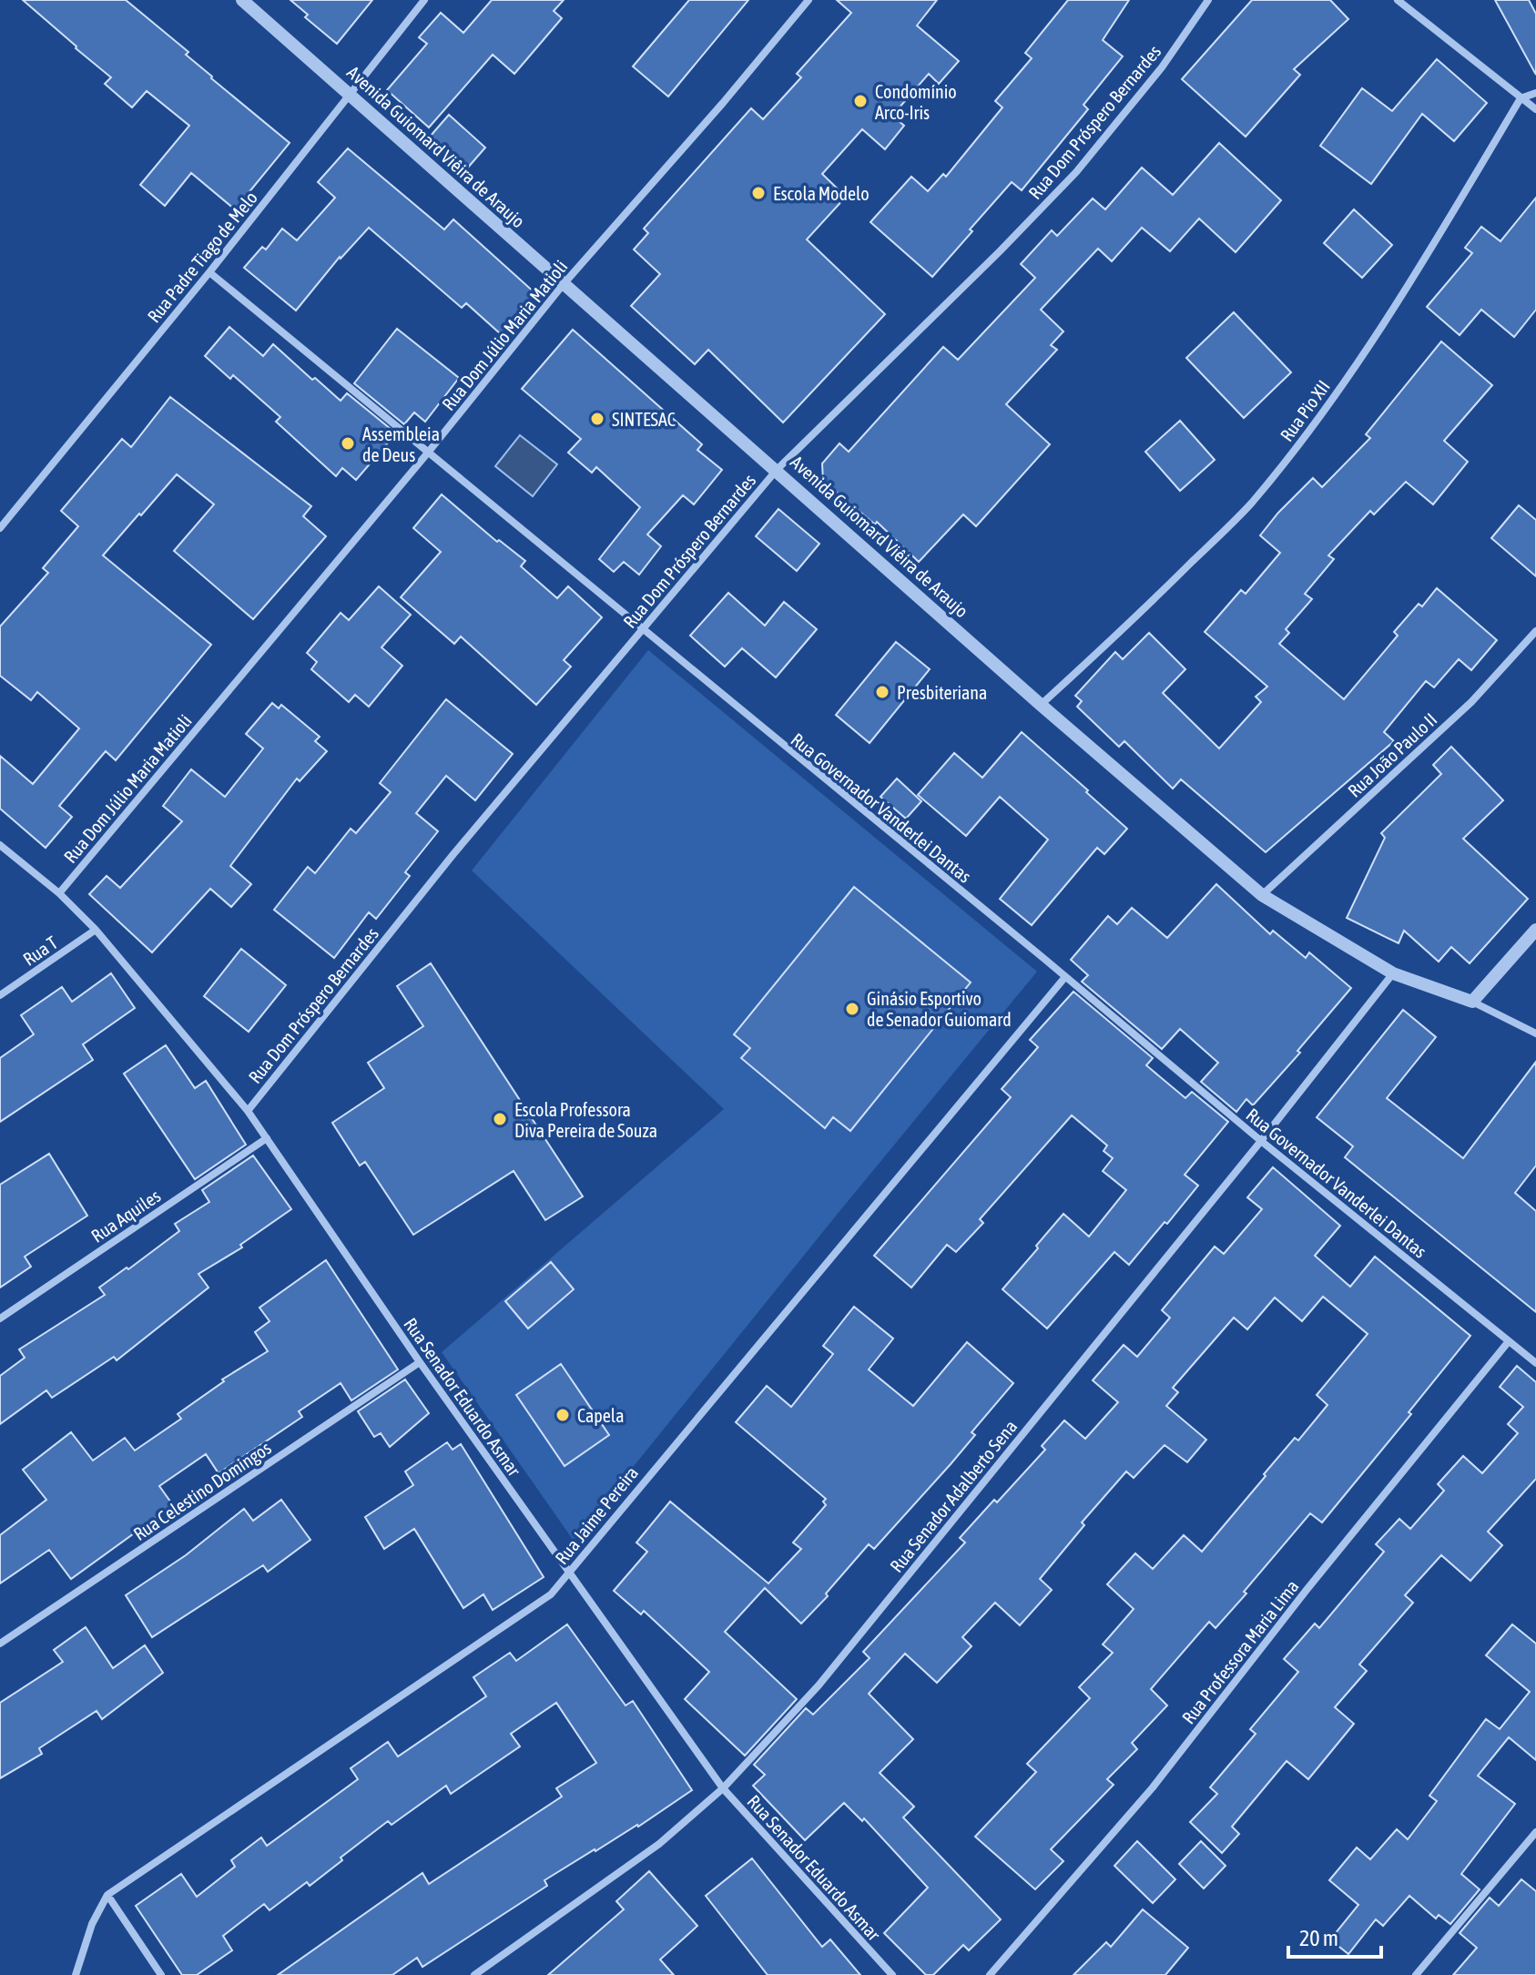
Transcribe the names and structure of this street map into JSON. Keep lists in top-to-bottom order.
{
  "streets": {
    "street": [
      "Rua Dom Próspero Bernardes",
      "Avenida Guiomard Viêira de Araujo",
      "Rua Padre Tiago de Melo",
      "Rua Dom Júlio Maria Matioli",
      "Rua Pio XII",
      "Rua João Paulo II",
      "Rua Governador Vanderlei Dantas",
      "Rua T",
      "Rua Aquiles",
      "Rua Senador Eduardo Asmar",
      "Rua Celestino Domingos",
      "Rua Senador Adalberto Sena",
      "Rua Jaime Pereira",
      "Rua Professora Maria Lima"
    ]
  },
  "crossings": [
    ["Rua Dom Próspero Bernardes", "Avenida Guiomard Viêira de Araujo"],
    ["Rua Dom Próspero Bernardes", "Rua Governador Vanderlei Dantas"],
    ["Rua Dom Próspero Bernardes", "Rua Senador Eduardo Asmar"],
    ["Avenida Guiomard Viêira de Araujo", "Rua Padre Tiago de Melo"],
    ["Avenida Guiomard Viêira de Araujo", "Rua Dom Júlio Maria Matioli"],
    ["Avenida Guiomard Viêira de Araujo", "Rua Pio XII"],
    ["Avenida Guiomard Viêira de Araujo", "Rua João Paulo II"],
    ["Avenida Guiomard Viêira de Araujo", "Rua Senador Adalberto Sena"],
    ["Rua Padre Tiago de Melo", "Rua Governador Vanderlei Dantas"],
    ["Rua Dom Júlio Maria Matioli", "Rua Governador Vanderlei Dantas"],
    ["Rua Dom Júlio Maria Matioli", "Rua Senador Eduardo Asmar"],
    ["Rua Governador Vanderlei Dantas", "Rua Senador Adalberto Sena"],
    ["Rua Governador Vanderlei Dantas", "Rua Jaime Pereira"],
    ["Rua Governador Vanderlei Dantas", "Rua Professora Maria Lima"],
    ["Rua T", "Rua Senador Eduardo Asmar"],
    ["Rua Aquiles", "Rua Senador Eduardo Asmar"],
    ["Rua Senador Eduardo Asmar", "Rua Celestino Domingos"],
    ["Rua Senador Eduardo Asmar", "Rua Senador Adalberto Sena"],
    ["Rua Senador Eduardo Asmar", "Rua Jaime Pereira"]
  ],
  "places": [
    "Condomínio Arco-Iris",
    "Escola Modelo",
    "SINTESAC",
    "Assembleia de Deus",
    "Presbiteriana",
    "Ginásio Esportivo de Senador Guiomard",
    "Escola Professora Diva Pereira de Souza",
    "Capela"
  ],
  "scale_bar": "20 m"
}
